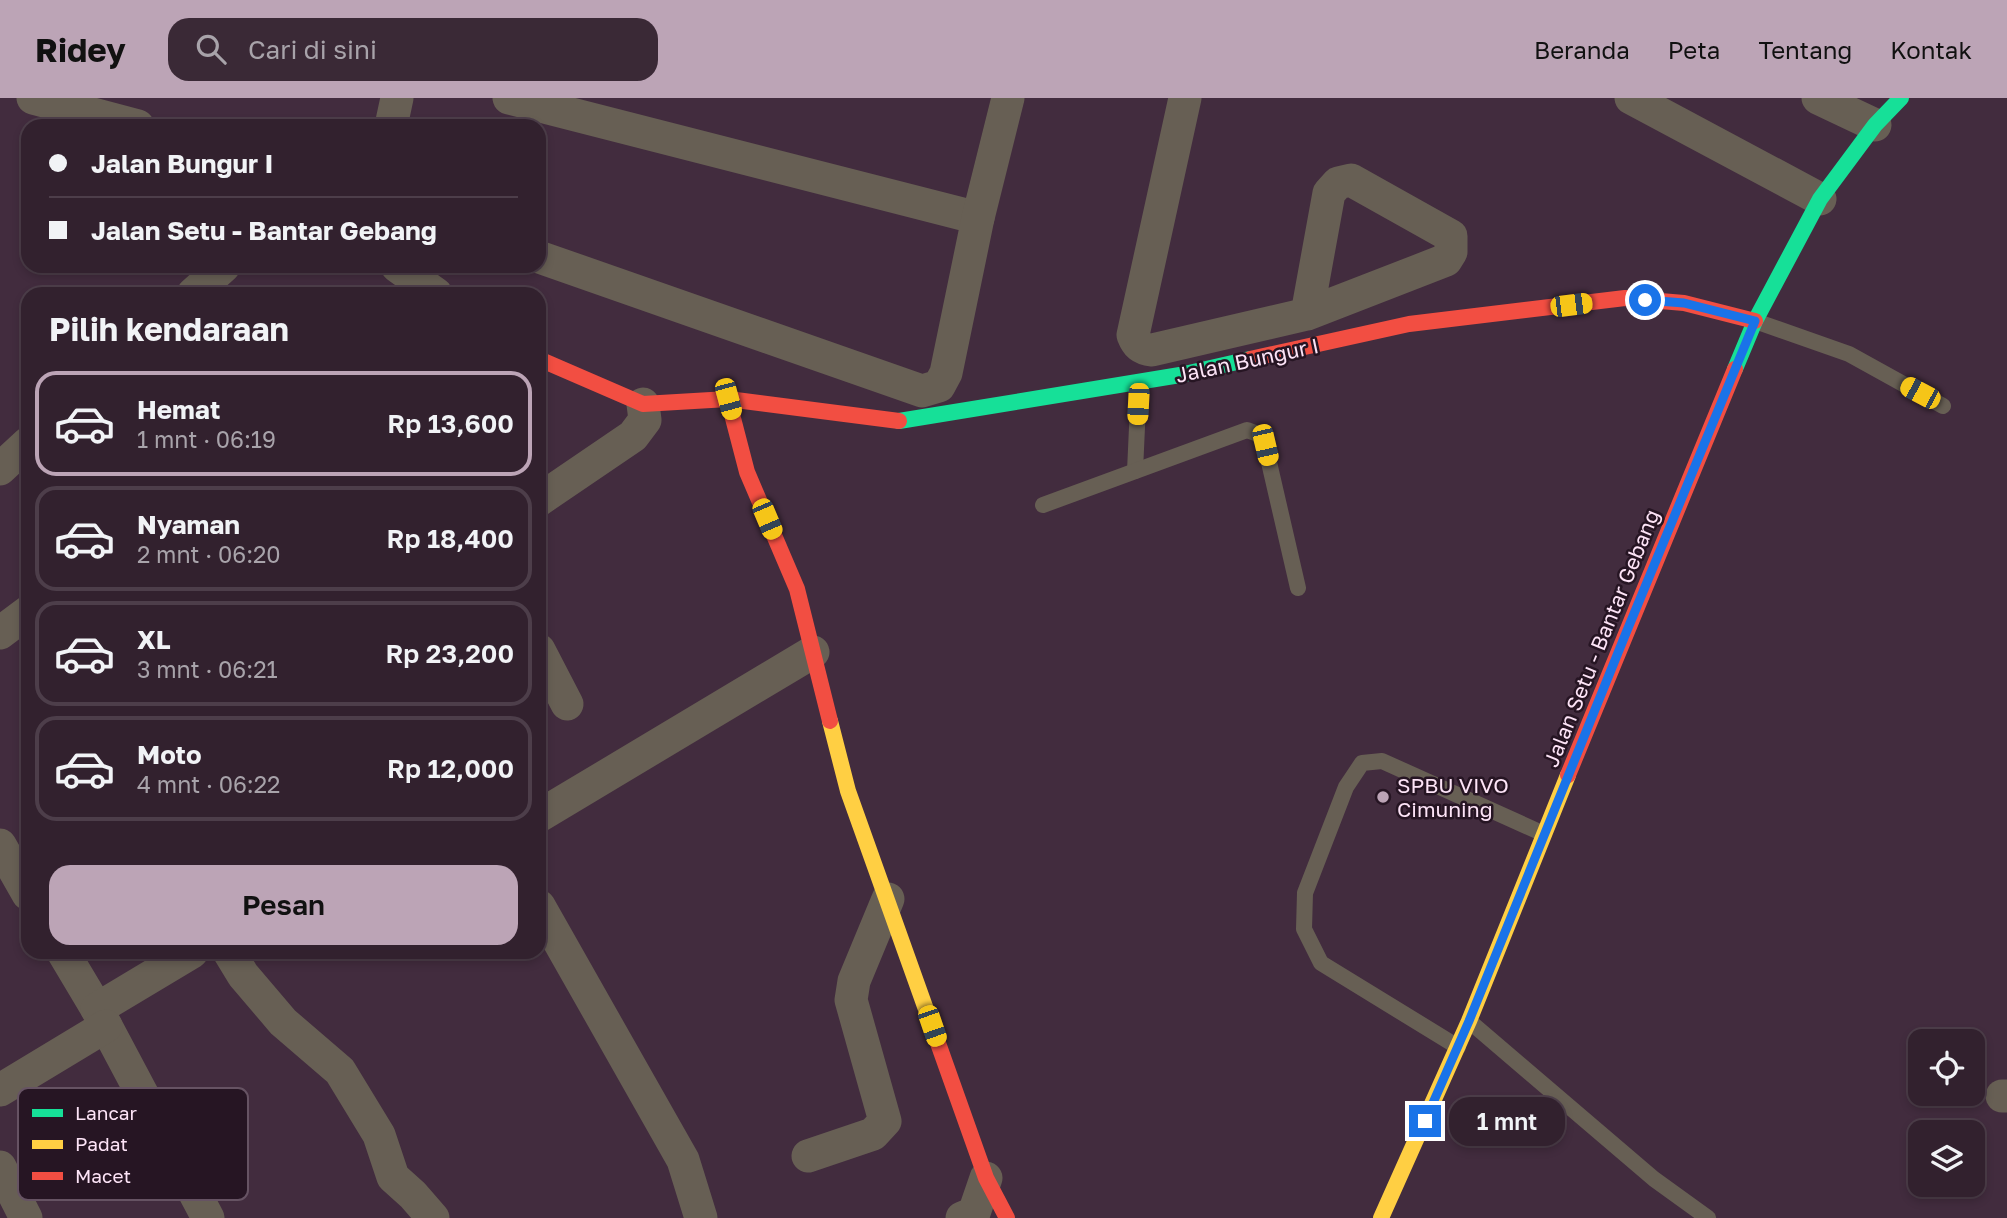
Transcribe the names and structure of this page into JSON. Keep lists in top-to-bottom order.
{
  "streets": {
    "street": ["Jalan Bungur I", "Jalan Setu - Bantar Gebang"]
  },
  "crossings": [
    ["Jalan Bungur I", "Jalan Setu - Bantar Gebang"]
  ],
  "places": ["SPBU VIVO Cimuning"],
  "legend": ["Lancar", "Padat", "Macet"],
  "page": {
    "header": "Ridey",
    "search": "Cari di sini",
    "nav": [
      "Beranda",
      "Peta",
      "Tentang",
      "Kontak"
    ],
    "banner": ["Jalan Bungur I", "Jalan Setu - Bantar Gebang"],
    "heading": "Pilih kendaraan",
    "list": [
      {
        "name": "Hemat",
        "note": "1 mnt · 06:19",
        "value": "Rp 13,600"
      },
      {
        "name": "Nyaman",
        "note": "2 mnt · 06:20",
        "value": "Rp 18,400"
      },
      {
        "name": "XL",
        "note": "3 mnt · 06:21",
        "value": "Rp 23,200"
      },
      {
        "name": "Moto",
        "note": "4 mnt · 06:22",
        "value": "Rp 12,000"
      }
    ],
    "buttons": "Pesan",
    "bubble": "1 mnt"
  }
}
